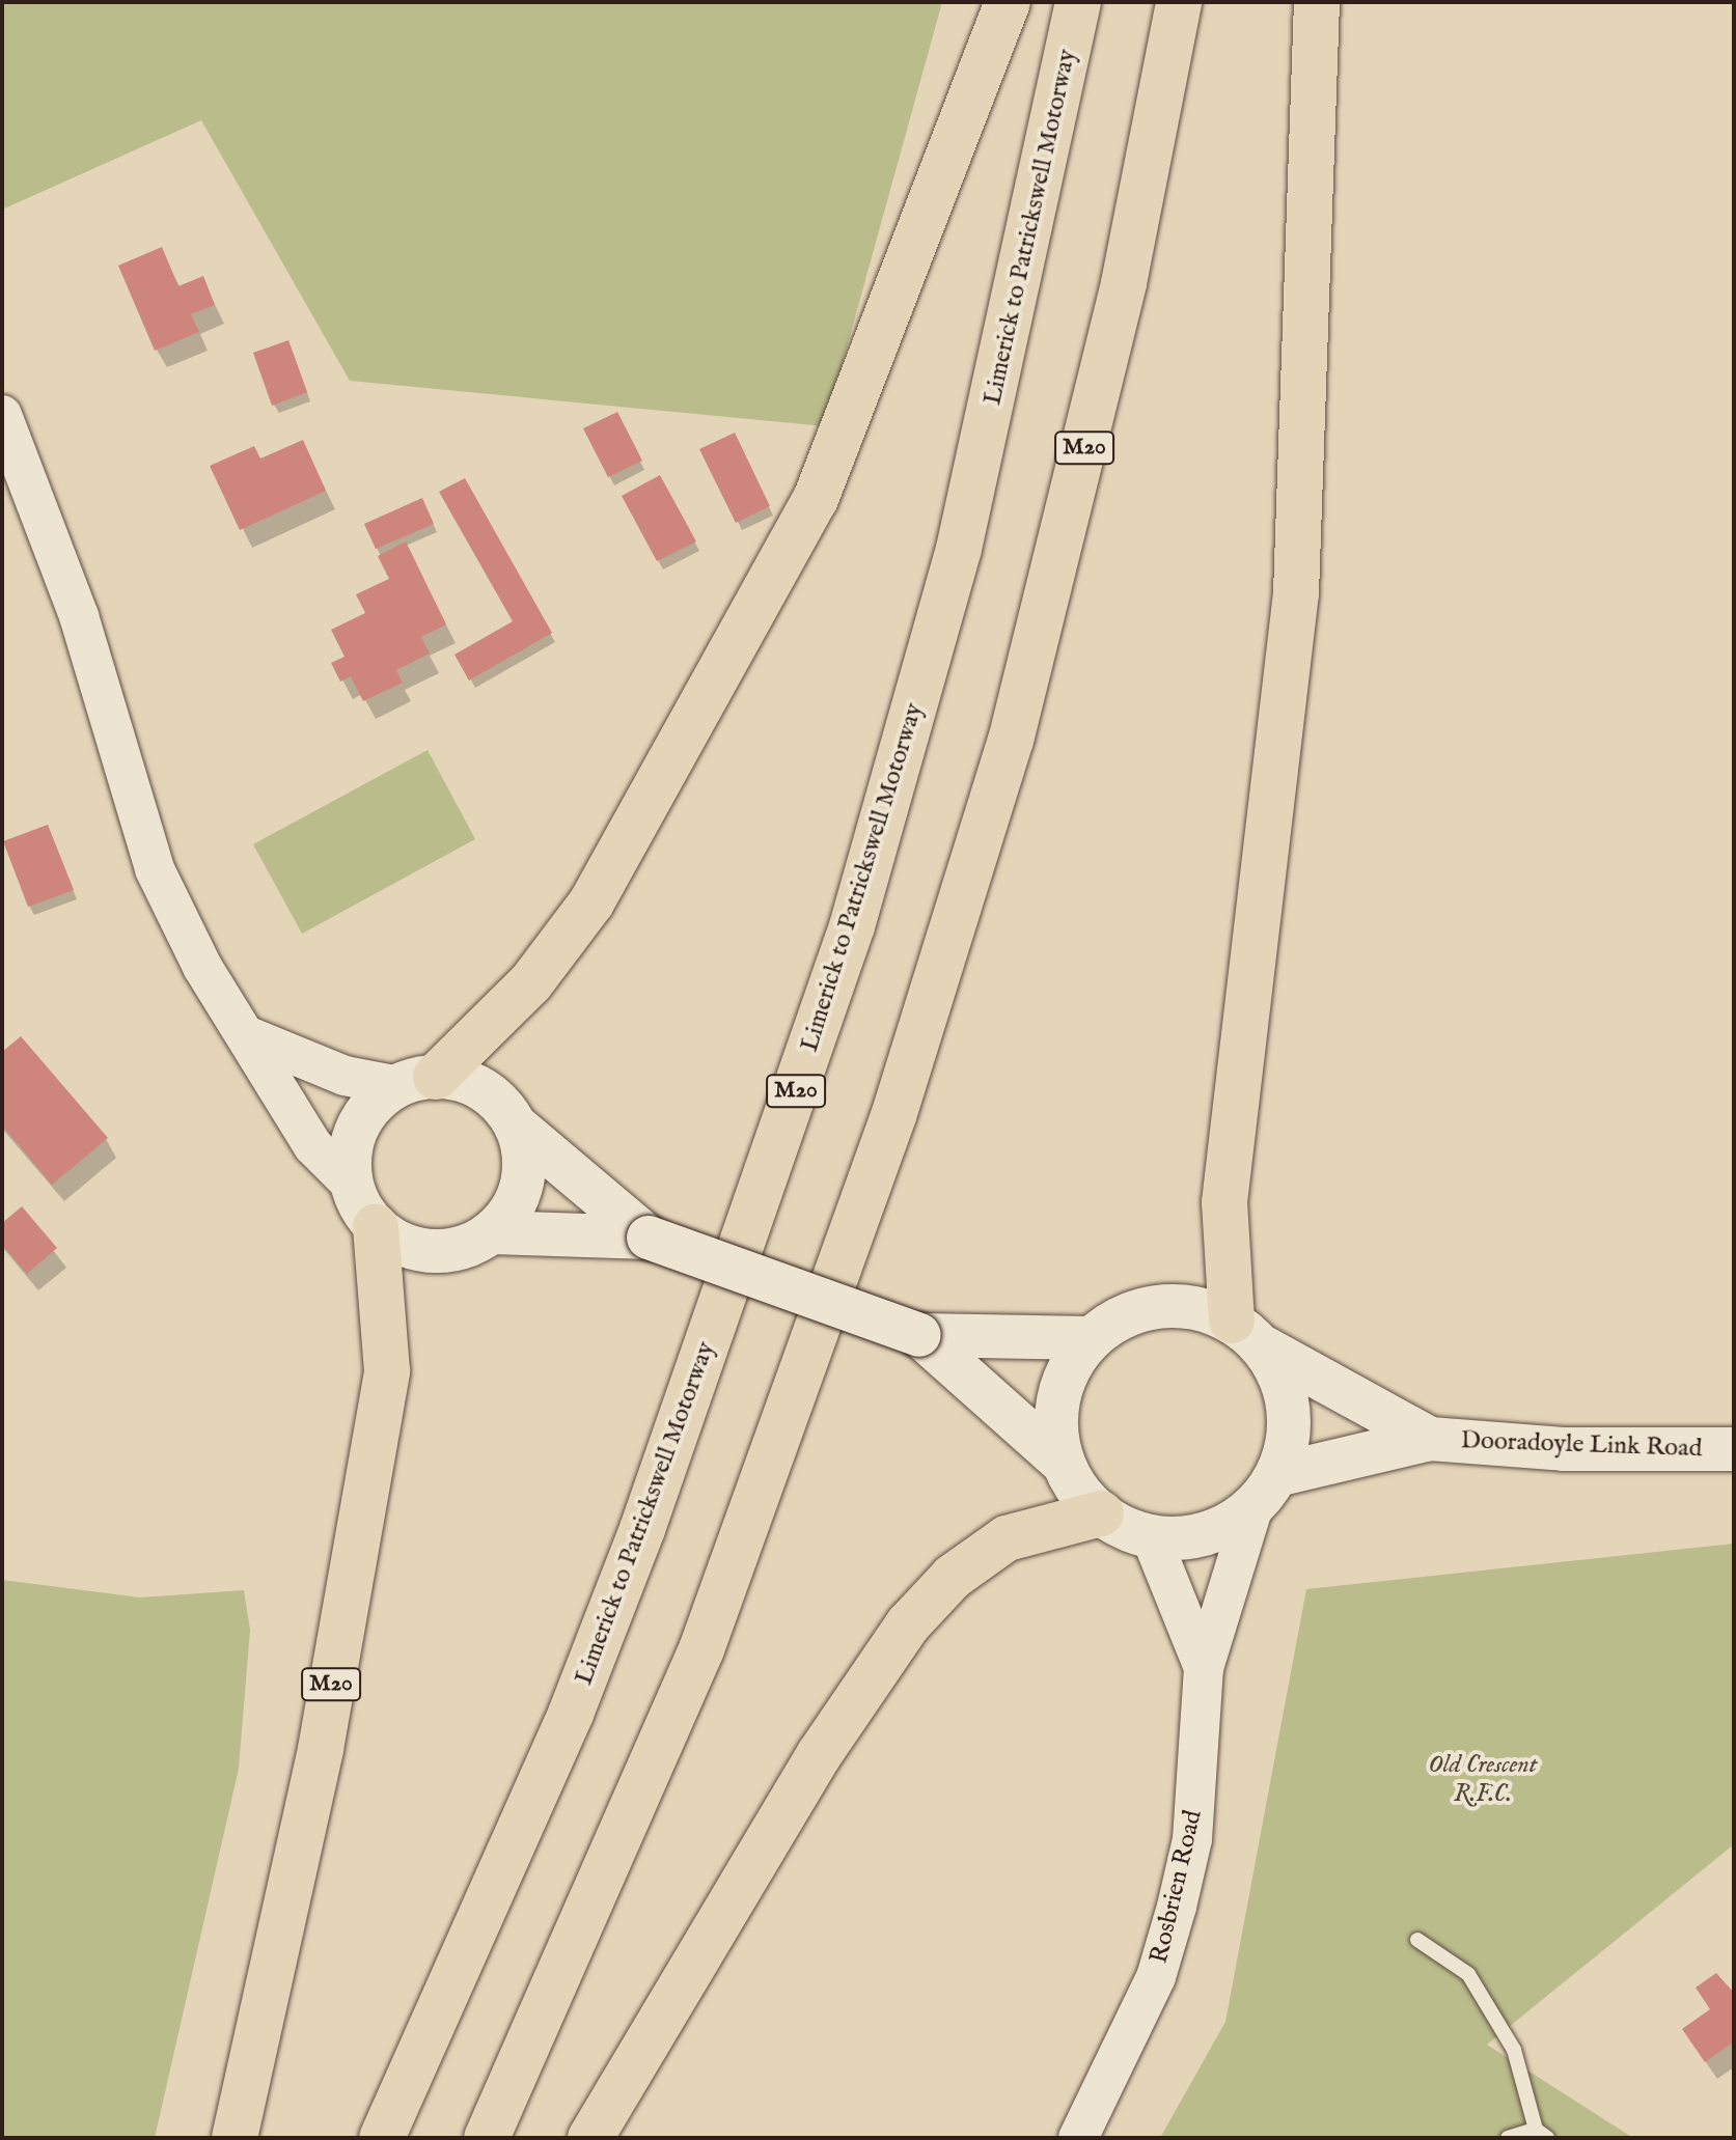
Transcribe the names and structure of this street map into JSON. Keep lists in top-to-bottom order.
{
  "streets": {
    "highway": ["Limerick to Patrickswell Motorway", "M20"],
    "main road": ["Dooradoyle Link Road"],
    "street": ["Rosbrien Road"]
  },
  "crossings": [
    ["Dooradoyle Link Road", "Rosbrien Road"]
  ],
  "parks": ["Old Crescent R.F.C."]
}
